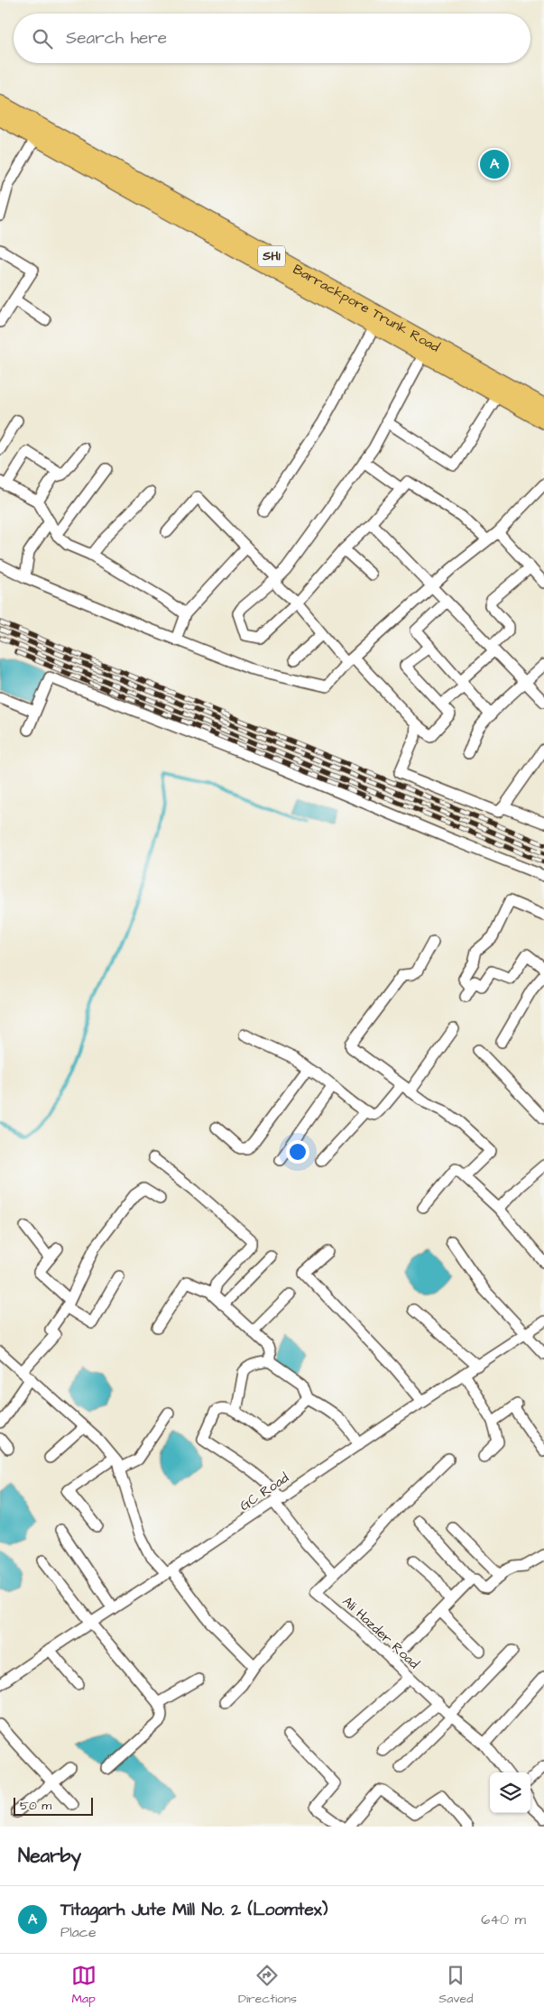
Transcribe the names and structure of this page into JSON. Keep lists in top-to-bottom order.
{
  "streets": {
    "main road": ["SH1", "Barrackpore Trunk Road"],
    "street": ["GC Road", "Ali Hazder Road"]
  },
  "scale_bar": "50 m",
  "page": {
    "search": "Search here",
    "pins": "A",
    "scale": "50 m",
    "heading": "Nearby",
    "list": [
      {
        "mark": "A",
        "name": "Titagarh Jute Mill No. 2 (Loomtex)",
        "note": "Place",
        "value": "640 m"
      }
    ],
    "nav": ["Map", "Directions", "Saved"]
  }
}
